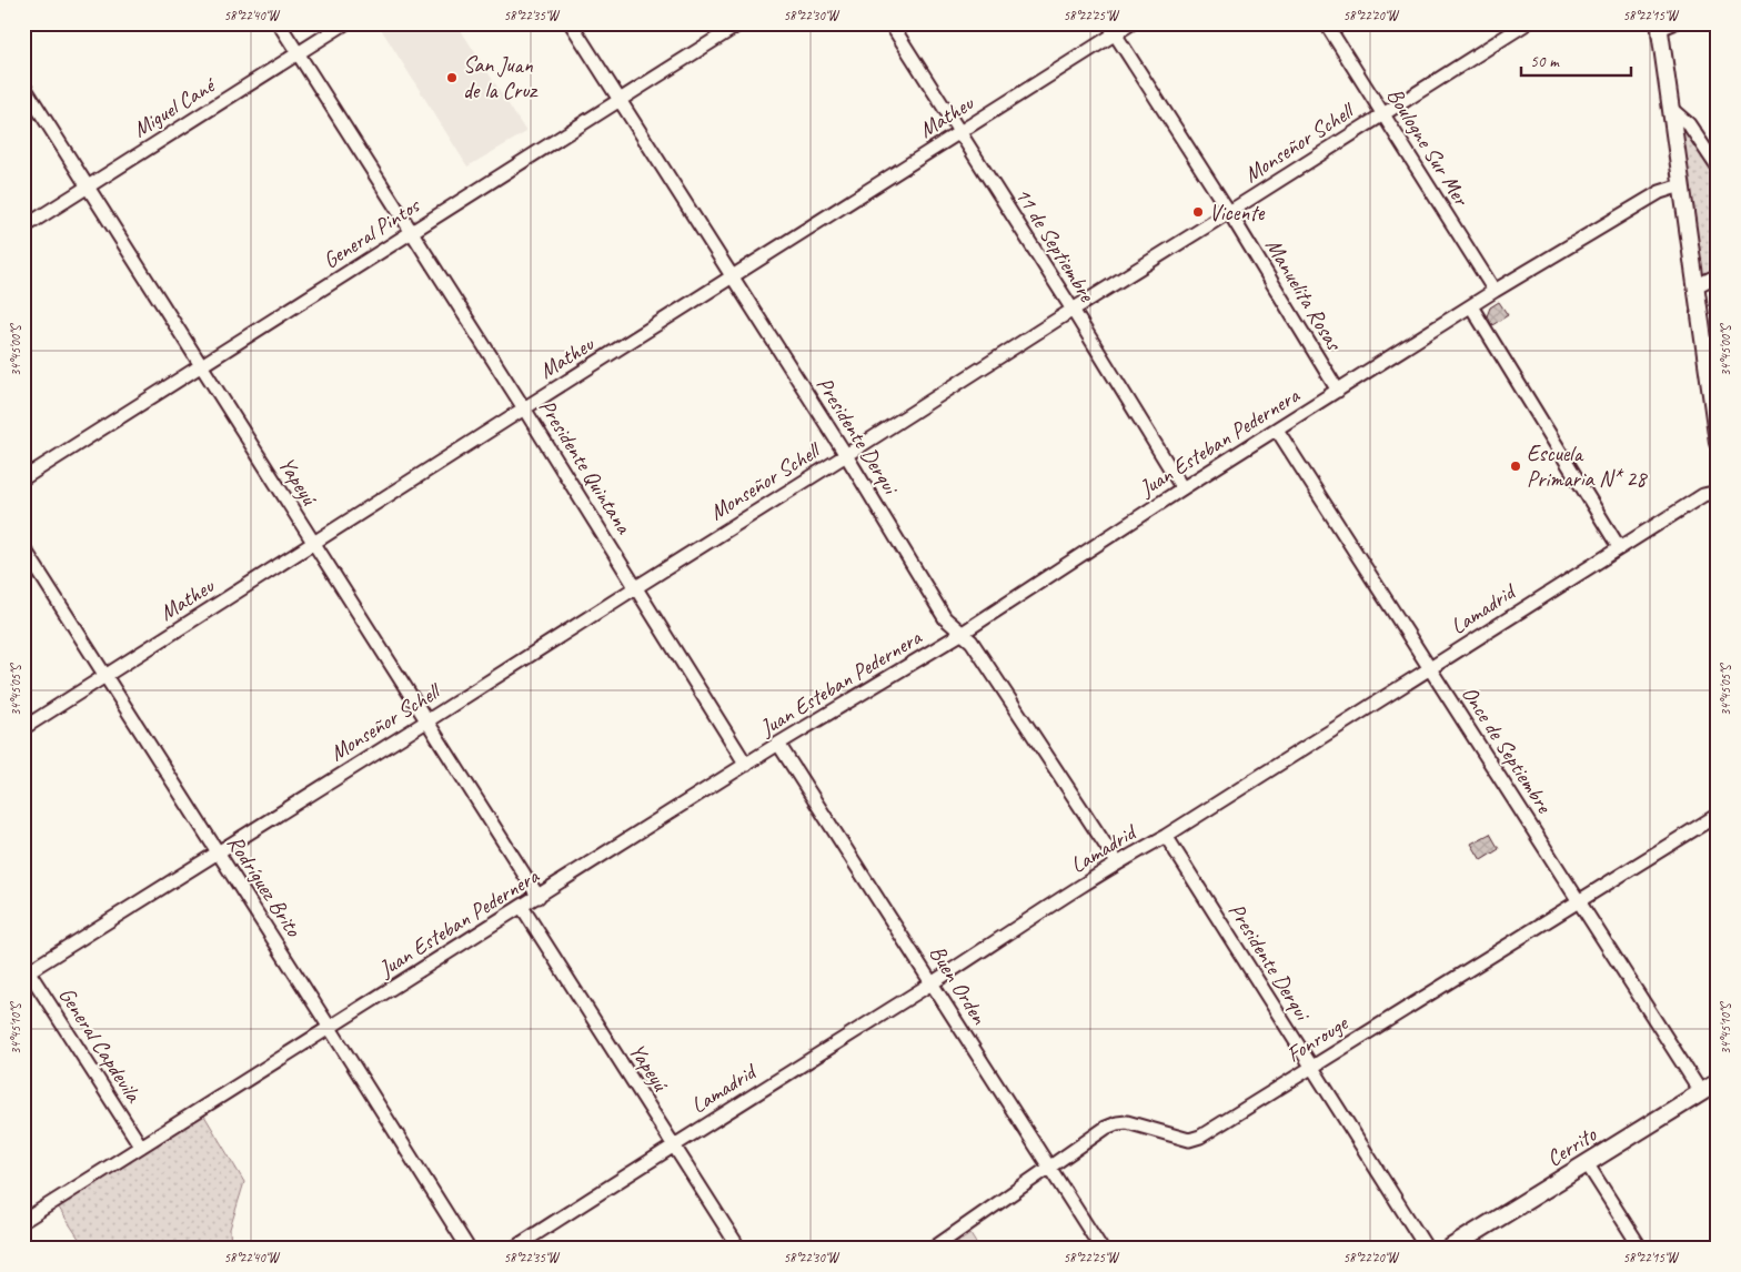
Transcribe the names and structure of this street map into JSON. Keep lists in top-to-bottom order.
{
  "streets": {
    "main road": ["Cerrito"],
    "street": [
      "Miguel Cané",
      "Matheu",
      "Monseñor Schell",
      "Boulogne Sur Mer",
      "General Pintos",
      "11 de Septiembre",
      "Manuelita Rosas",
      "Presidente Derqui",
      "Juan Esteban Pedernera",
      "Presidente Quintana",
      "Yapeyú",
      "Lamadrid",
      "Once de Septiembre",
      "Rodríguez Brito",
      "Buen Orden",
      "Fonrouge",
      "General Capdevila"
    ]
  },
  "crossings": [
    ["Miguel Cané", "Presidente Quintana"],
    ["Miguel Cané", "Yapeyú"],
    ["Matheu", "11 de Septiembre"],
    ["Matheu", "Manuelita Rosas"],
    ["Matheu", "Presidente Derqui"],
    ["Matheu", "Presidente Quintana"],
    ["Matheu", "Yapeyú"],
    ["Matheu", "Rodríguez Brito"],
    ["Monseñor Schell", "Boulogne Sur Mer"],
    ["Monseñor Schell", "11 de Septiembre"],
    ["Monseñor Schell", "Manuelita Rosas"],
    ["Monseñor Schell", "Presidente Derqui"],
    ["Monseñor Schell", "Presidente Quintana"],
    ["Monseñor Schell", "Yapeyú"],
    ["Monseñor Schell", "Rodríguez Brito"],
    ["Monseñor Schell", "General Capdevila"],
    ["Boulogne Sur Mer", "Juan Esteban Pedernera"],
    ["General Pintos", "Presidente Derqui"],
    ["General Pintos", "Presidente Quintana"],
    ["General Pintos", "Yapeyú"],
    ["11 de Septiembre", "Juan Esteban Pedernera"],
    ["Manuelita Rosas", "Juan Esteban Pedernera"],
    ["Presidente Derqui", "Juan Esteban Pedernera"],
    ["Presidente Derqui", "Lamadrid"],
    ["Presidente Derqui", "Fonrouge"],
    ["Juan Esteban Pedernera", "Presidente Quintana"],
    ["Juan Esteban Pedernera", "Yapeyú"],
    ["Juan Esteban Pedernera", "Once de Septiembre"],
    ["Juan Esteban Pedernera", "Rodríguez Brito"],
    ["Juan Esteban Pedernera", "Buen Orden"],
    ["Juan Esteban Pedernera", "General Capdevila"],
    ["Yapeyú", "Lamadrid"],
    ["Lamadrid", "Once de Septiembre"],
    ["Lamadrid", "Buen Orden"],
    ["Once de Septiembre", "Fonrouge"],
    ["Once de Septiembre", "Cerrito"],
    ["Buen Orden", "Fonrouge"]
  ],
  "places": ["San Juan de la Cruz", "Vicente", "Escuela Primaria N* 28"],
  "scale_bar": "50 m",
  "coordinates": [
    "58°22'40\"W",
    "58°22'35\"W",
    "58°22'30\"W",
    "58°22'25\"W",
    "58°22'20\"W",
    "58°22'15\"W",
    "34°45'00\"S",
    "34°45'05\"S",
    "34°45'10\"S"
  ]
}
